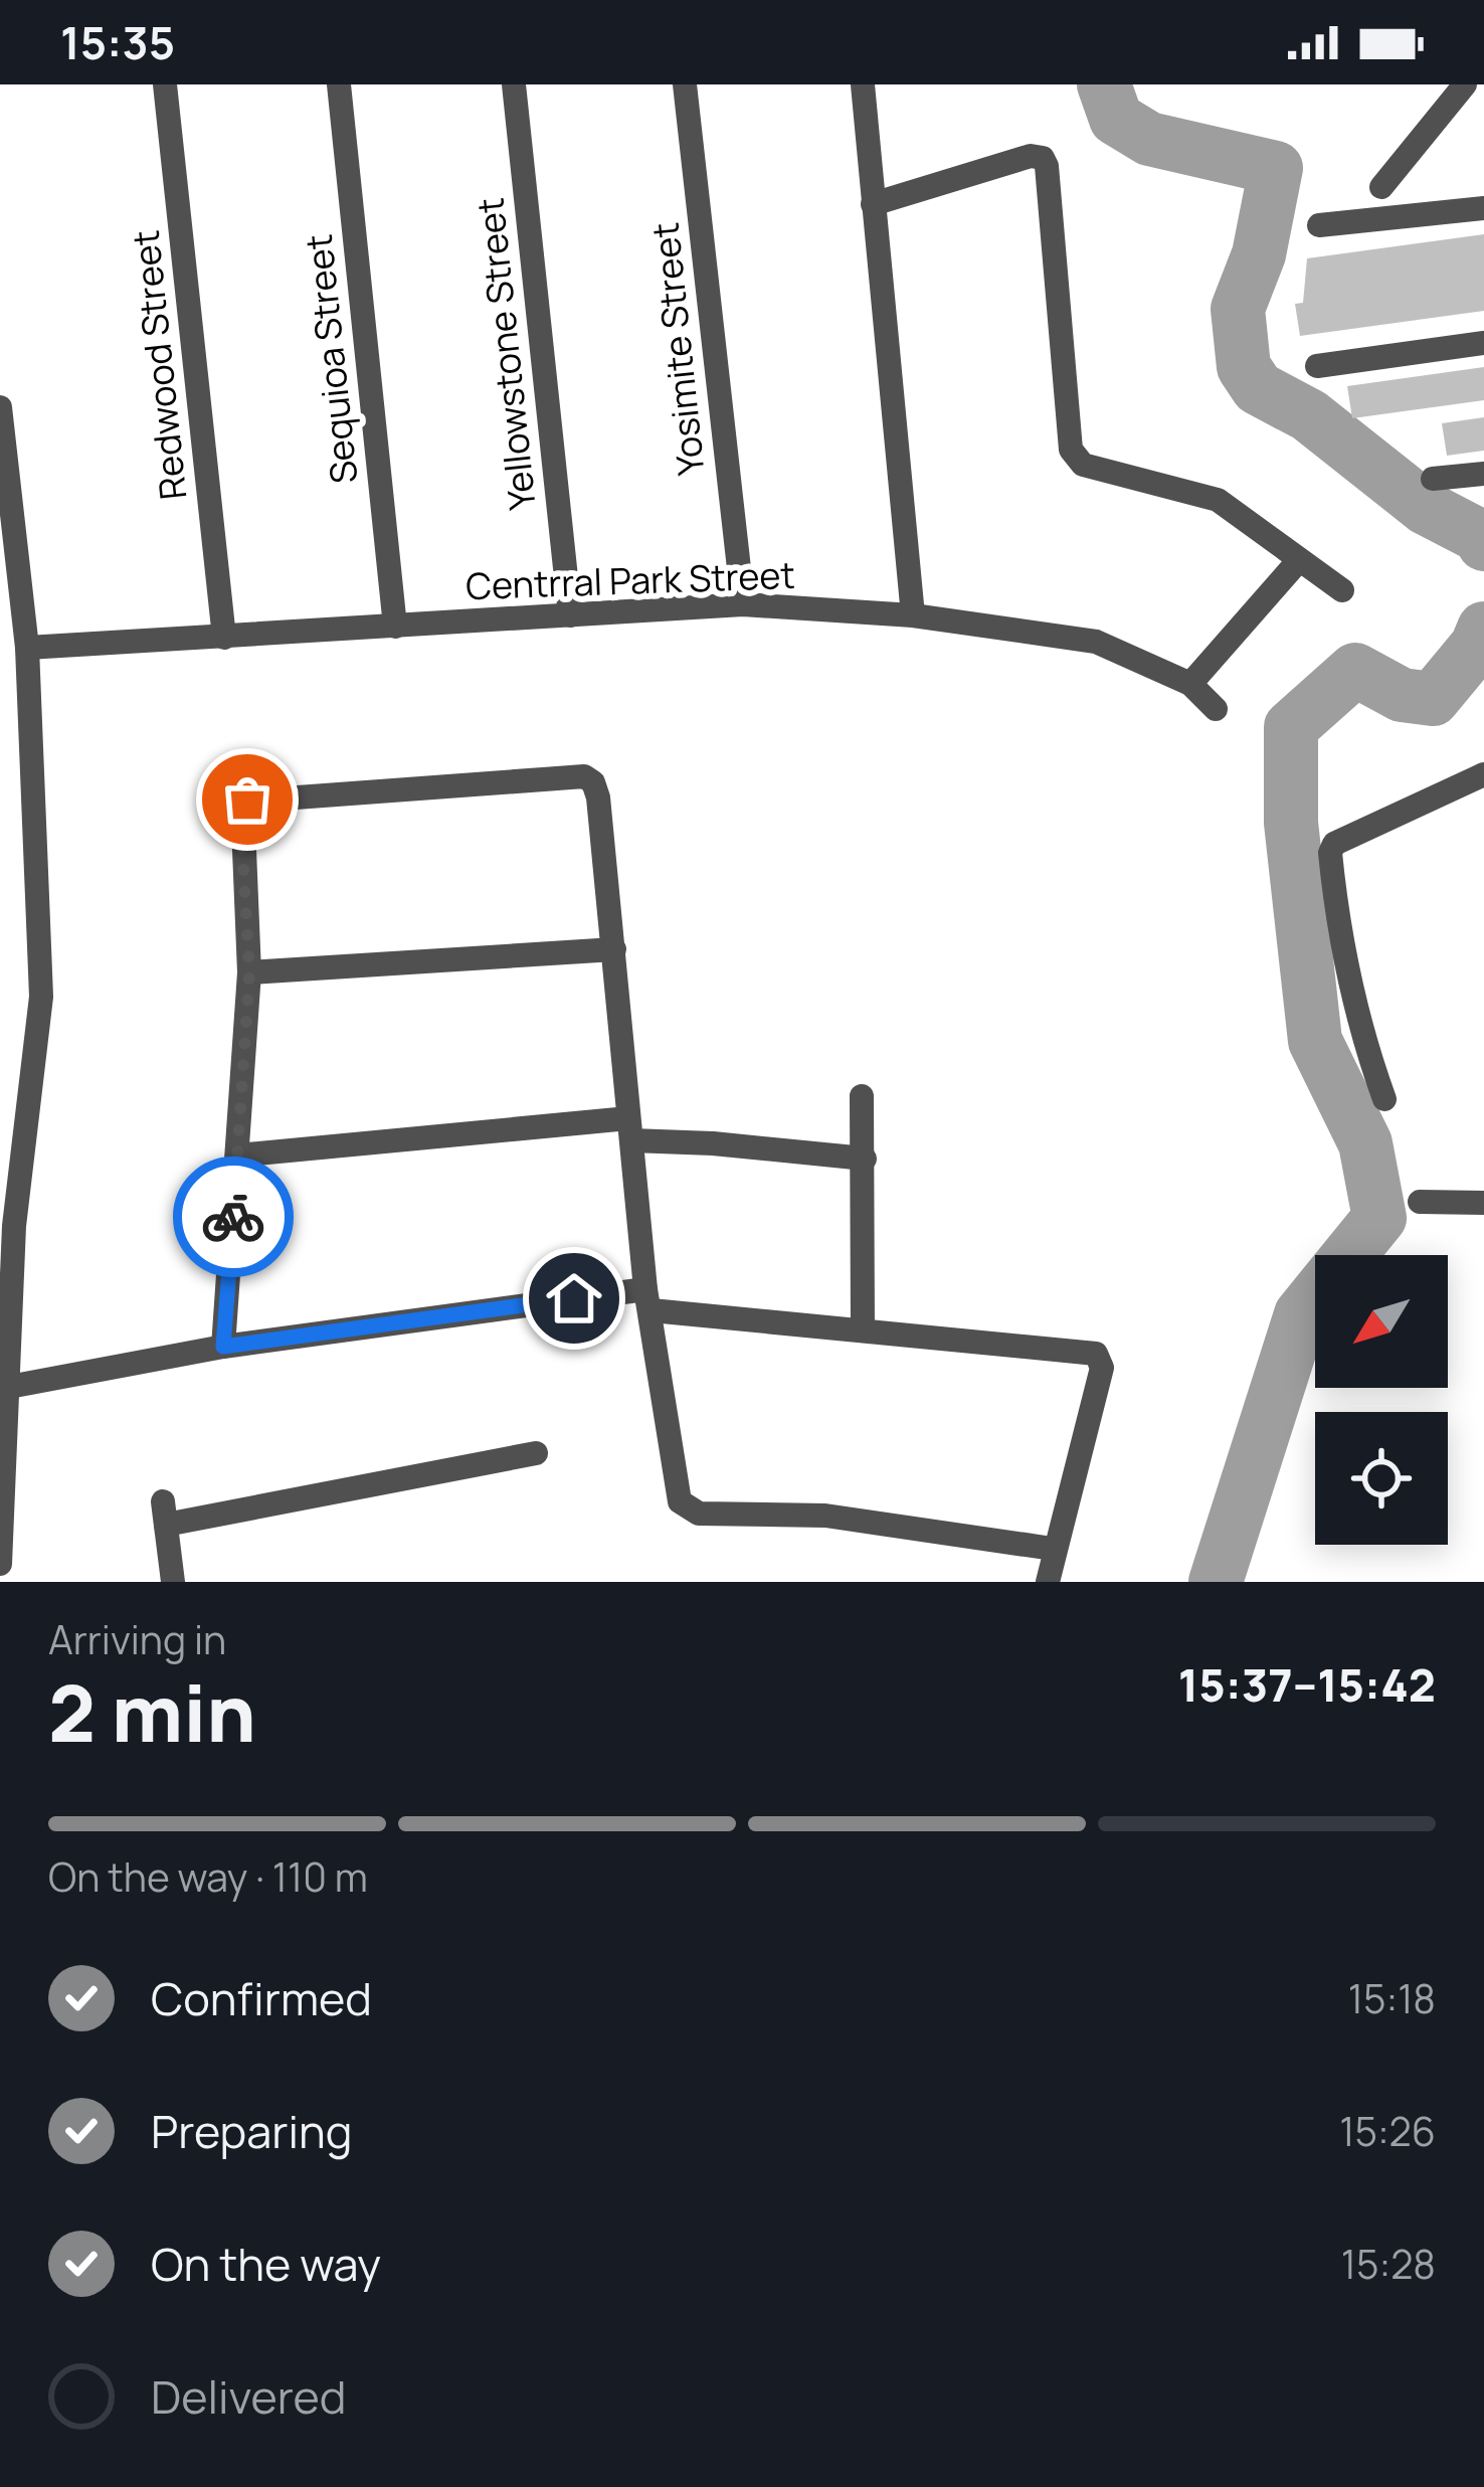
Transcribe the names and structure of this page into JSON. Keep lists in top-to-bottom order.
{
  "streets": {
    "street": [
      "Yosimite Street",
      "Yellowstone Street",
      "Sequioa Street",
      "Redwood Street",
      "Centrral Park Street"
    ]
  },
  "crossings": [
    ["Yosimite Street", "Centrral Park Street"],
    ["Yellowstone Street", "Centrral Park Street"],
    ["Sequioa Street", "Centrral Park Street"],
    ["Redwood Street", "Centrral Park Street"]
  ],
  "north": "bottom left",
  "page": {
    "status": "15:35",
    "heading": ["2 min", "Arriving in", "15:37–15:42"],
    "bar": "On the way · 110 m",
    "list": [
      ["Confirmed", "15:18"],
      ["Preparing", "15:26"],
      ["On the way", "15:28"],
      "Delivered"
    ]
  }
}
